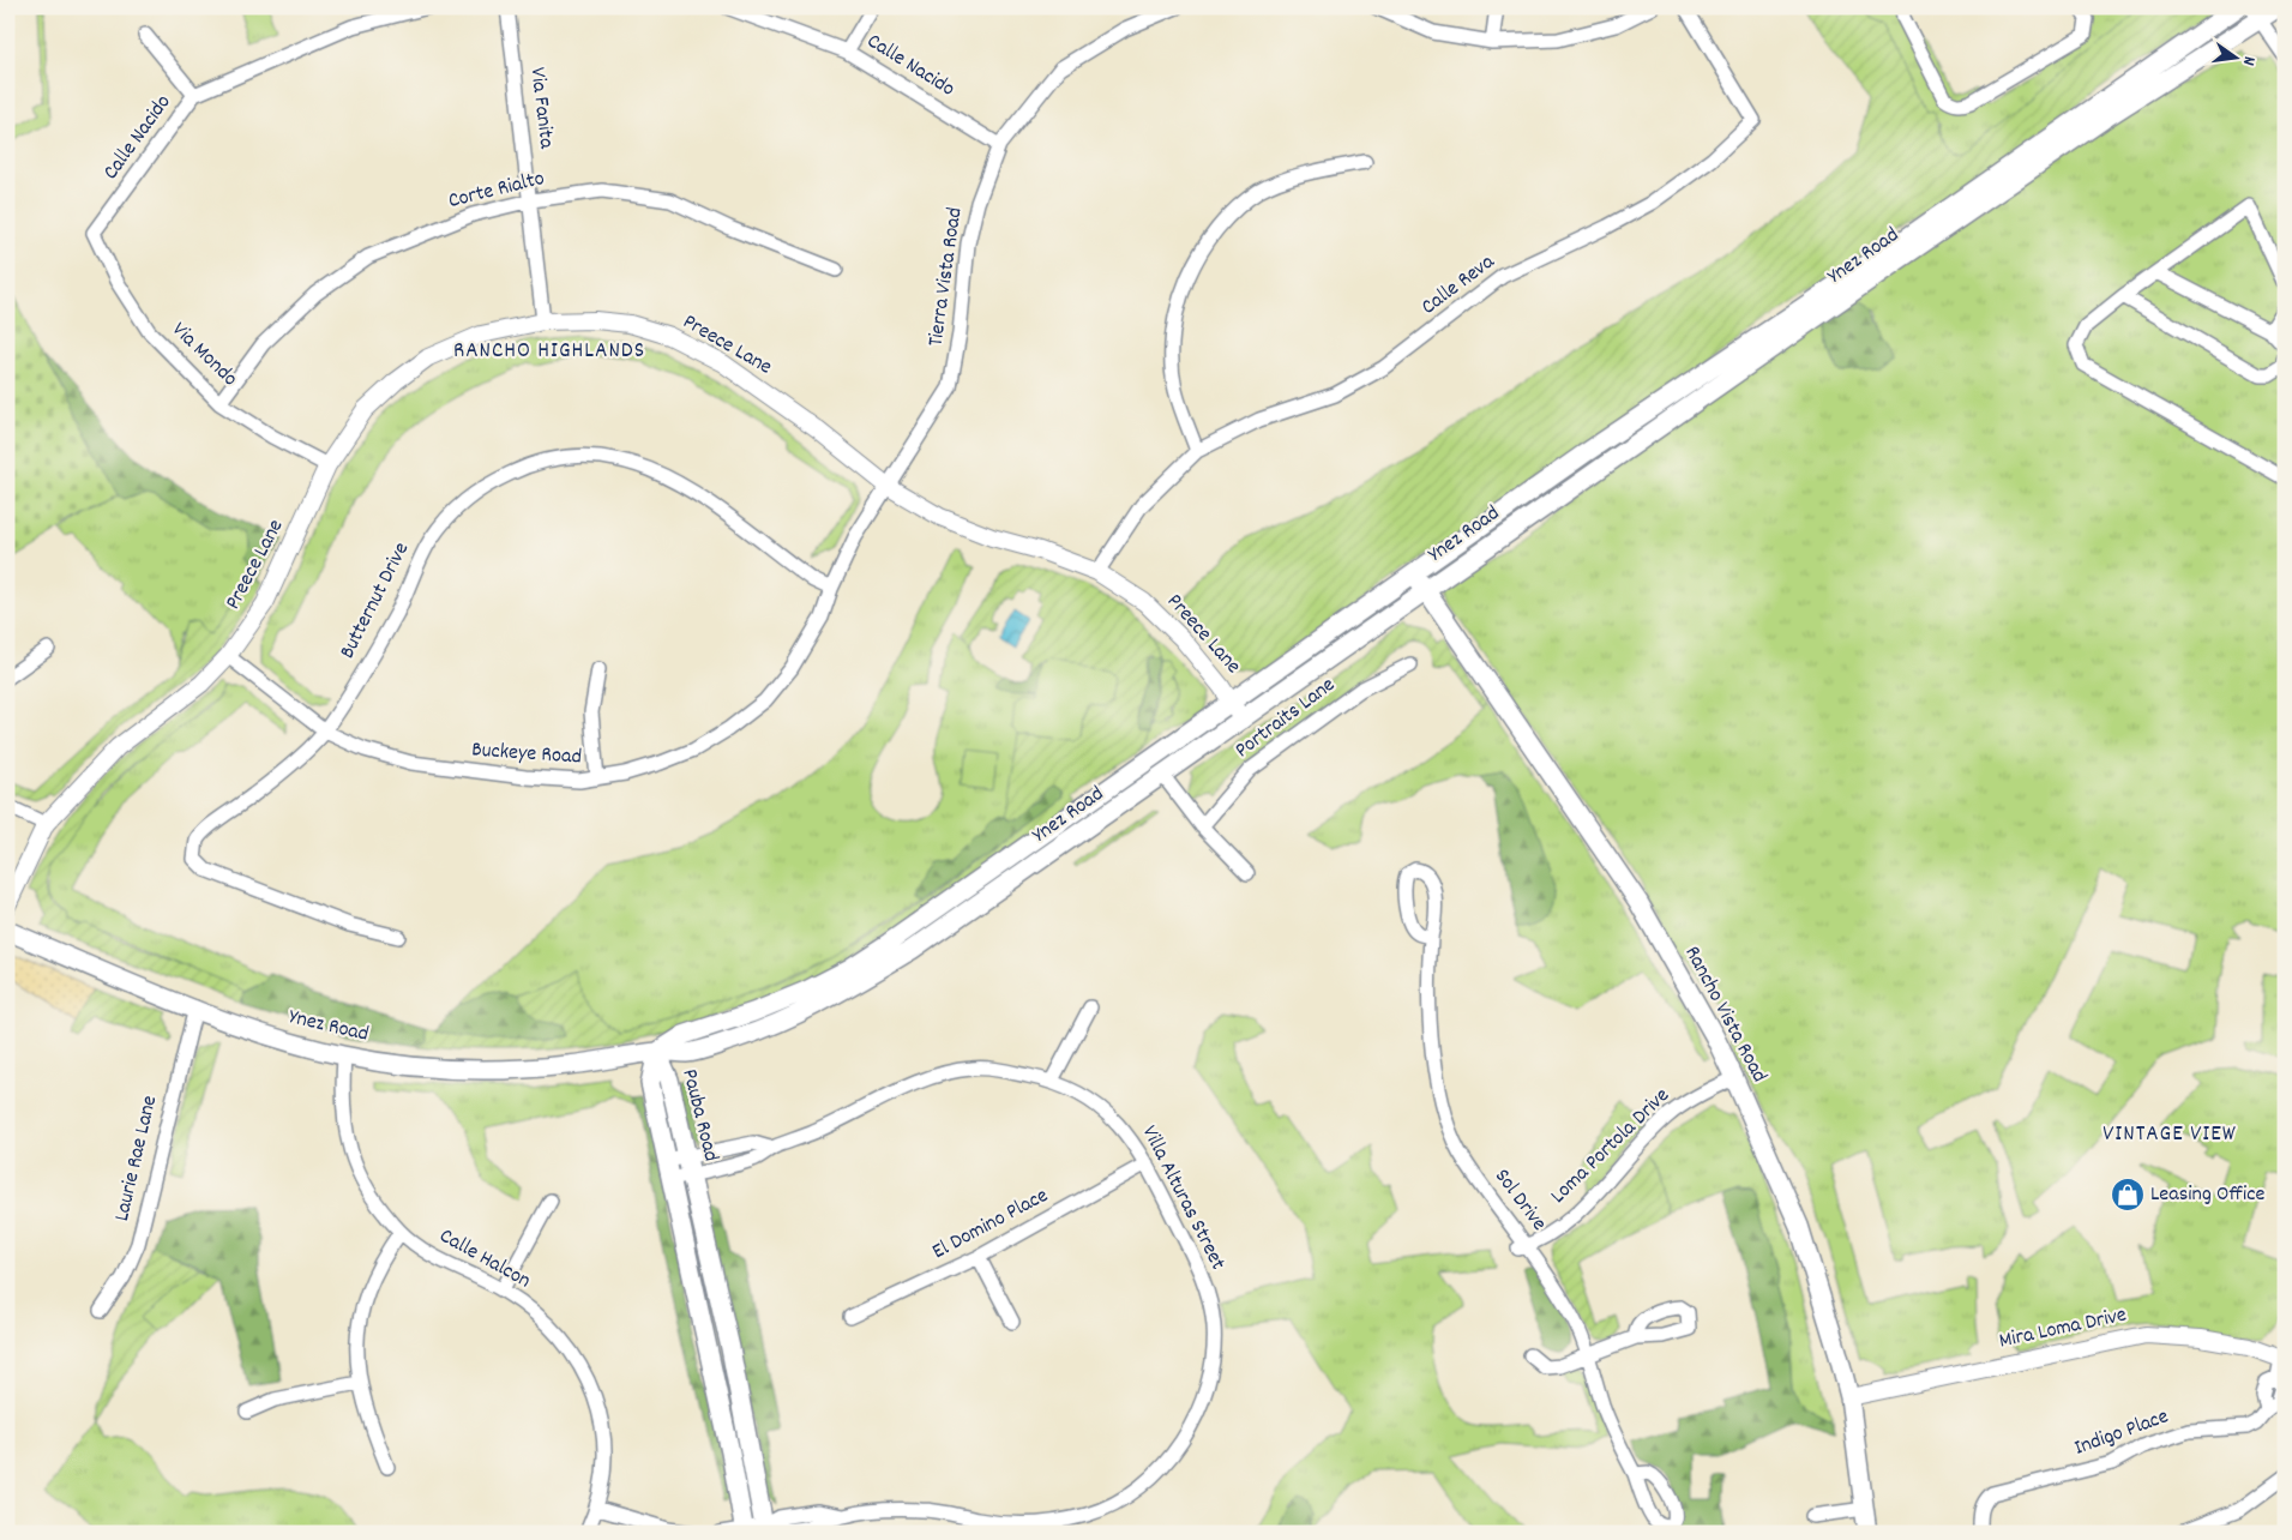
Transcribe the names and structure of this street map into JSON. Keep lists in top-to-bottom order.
{
  "streets": {
    "main road": ["Ynez Road", "Rancho Vista Road", "Pauba Road"],
    "street": [
      "Calle Nacido",
      "Via Fanita",
      "Corte Rialto",
      "Tierra Vista Road",
      "Calle Reva",
      "Preece Lane",
      "Via Mondo",
      "Butternut Drive",
      "Portraits Lane",
      "Buckeye Road",
      "Loma Portola Drive",
      "Laurie Rae Lane",
      "Villa Alturas Street",
      "Sol Drive",
      "El Domino Place",
      "Calle Halcon",
      "Mira Loma Drive",
      "Indigo Place"
    ]
  },
  "crossings": [
    ["Calle Nacido", "Tierra Vista Road"],
    ["Calle Nacido", "Via Mondo"],
    ["Via Fanita", "Corte Rialto"],
    ["Via Fanita", "Preece Lane"],
    ["Corte Rialto", "Via Mondo"],
    ["Ynez Road", "Preece Lane"],
    ["Ynez Road", "Rancho Vista Road"],
    ["Ynez Road", "Pauba Road"],
    ["Ynez Road", "Laurie Rae Lane"],
    ["Ynez Road", "Calle Halcon"],
    ["Tierra Vista Road", "Preece Lane"],
    ["Tierra Vista Road", "Buckeye Road"],
    ["Calle Reva", "Preece Lane"],
    ["Preece Lane", "Via Mondo"],
    ["Preece Lane", "Buckeye Road"],
    ["Butternut Drive", "Buckeye Road"],
    ["Rancho Vista Road", "Loma Portola Drive"],
    ["Rancho Vista Road", "Mira Loma Drive"],
    ["Pauba Road", "Villa Alturas Street"],
    ["Loma Portola Drive", "Sol Drive"],
    ["Villa Alturas Street", "El Domino Place"],
    ["Mira Loma Drive", "Indigo Place"]
  ],
  "districts": ["RANCHO HIGHLANDS", "VINTAGE VIEW"],
  "places": {
    "shop": ["Leasing Office"]
  },
  "north": "right"
}
